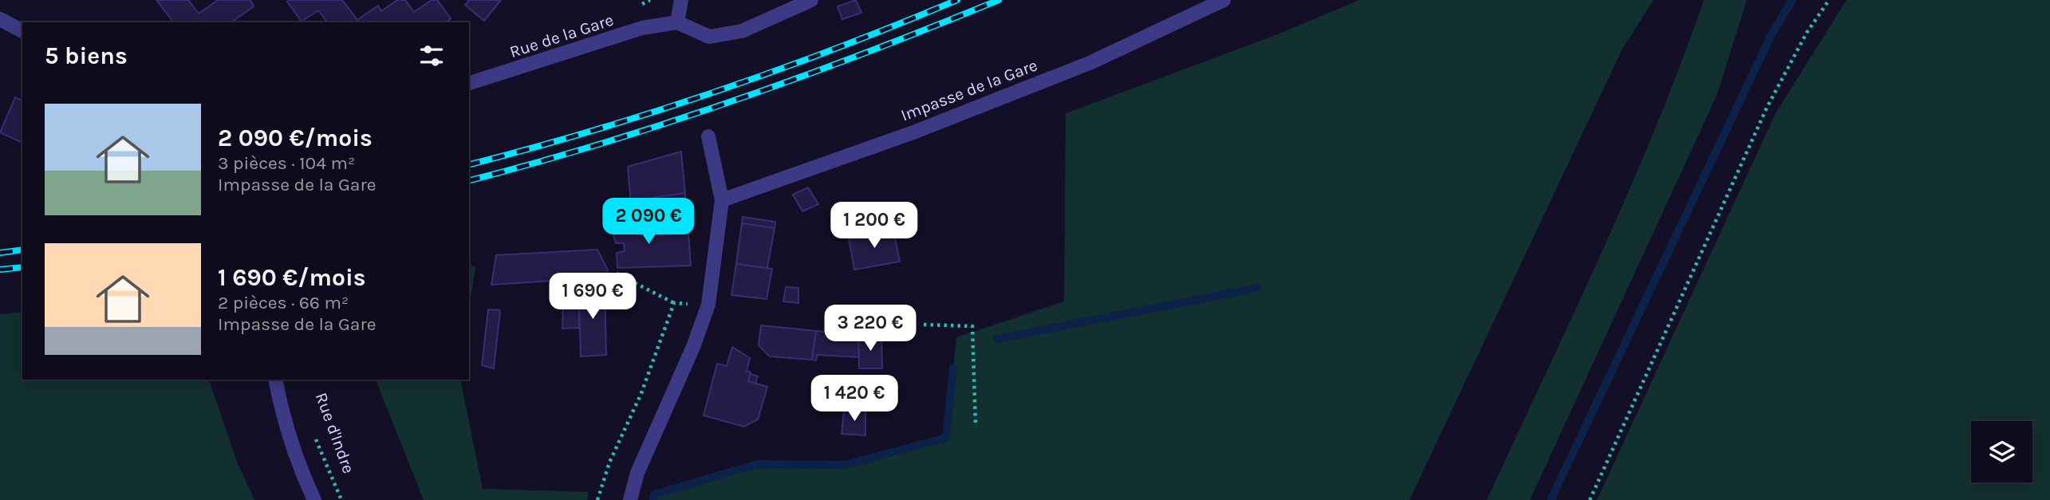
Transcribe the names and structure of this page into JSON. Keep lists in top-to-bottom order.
{
  "streets": {
    "street": ["Rue de la Gare", "Impasse de la Gare"],
    "path": ["Rue d'Indre"]
  },
  "page": {
    "heading": "5 biens",
    "list": [
      {
        "name": "2 090 €/mois",
        "note": "3 pièces · 104 m² · Impasse de la Gare"
      },
      {
        "name": "1 690 €/mois",
        "note": "2 pièces · 66 m² · Impasse de la Gare"
      }
    ],
    "price": [
      "2 090 €",
      "1 200 €",
      "1 690 €",
      "3 220 €",
      "1 420 €"
    ]
  }
}
